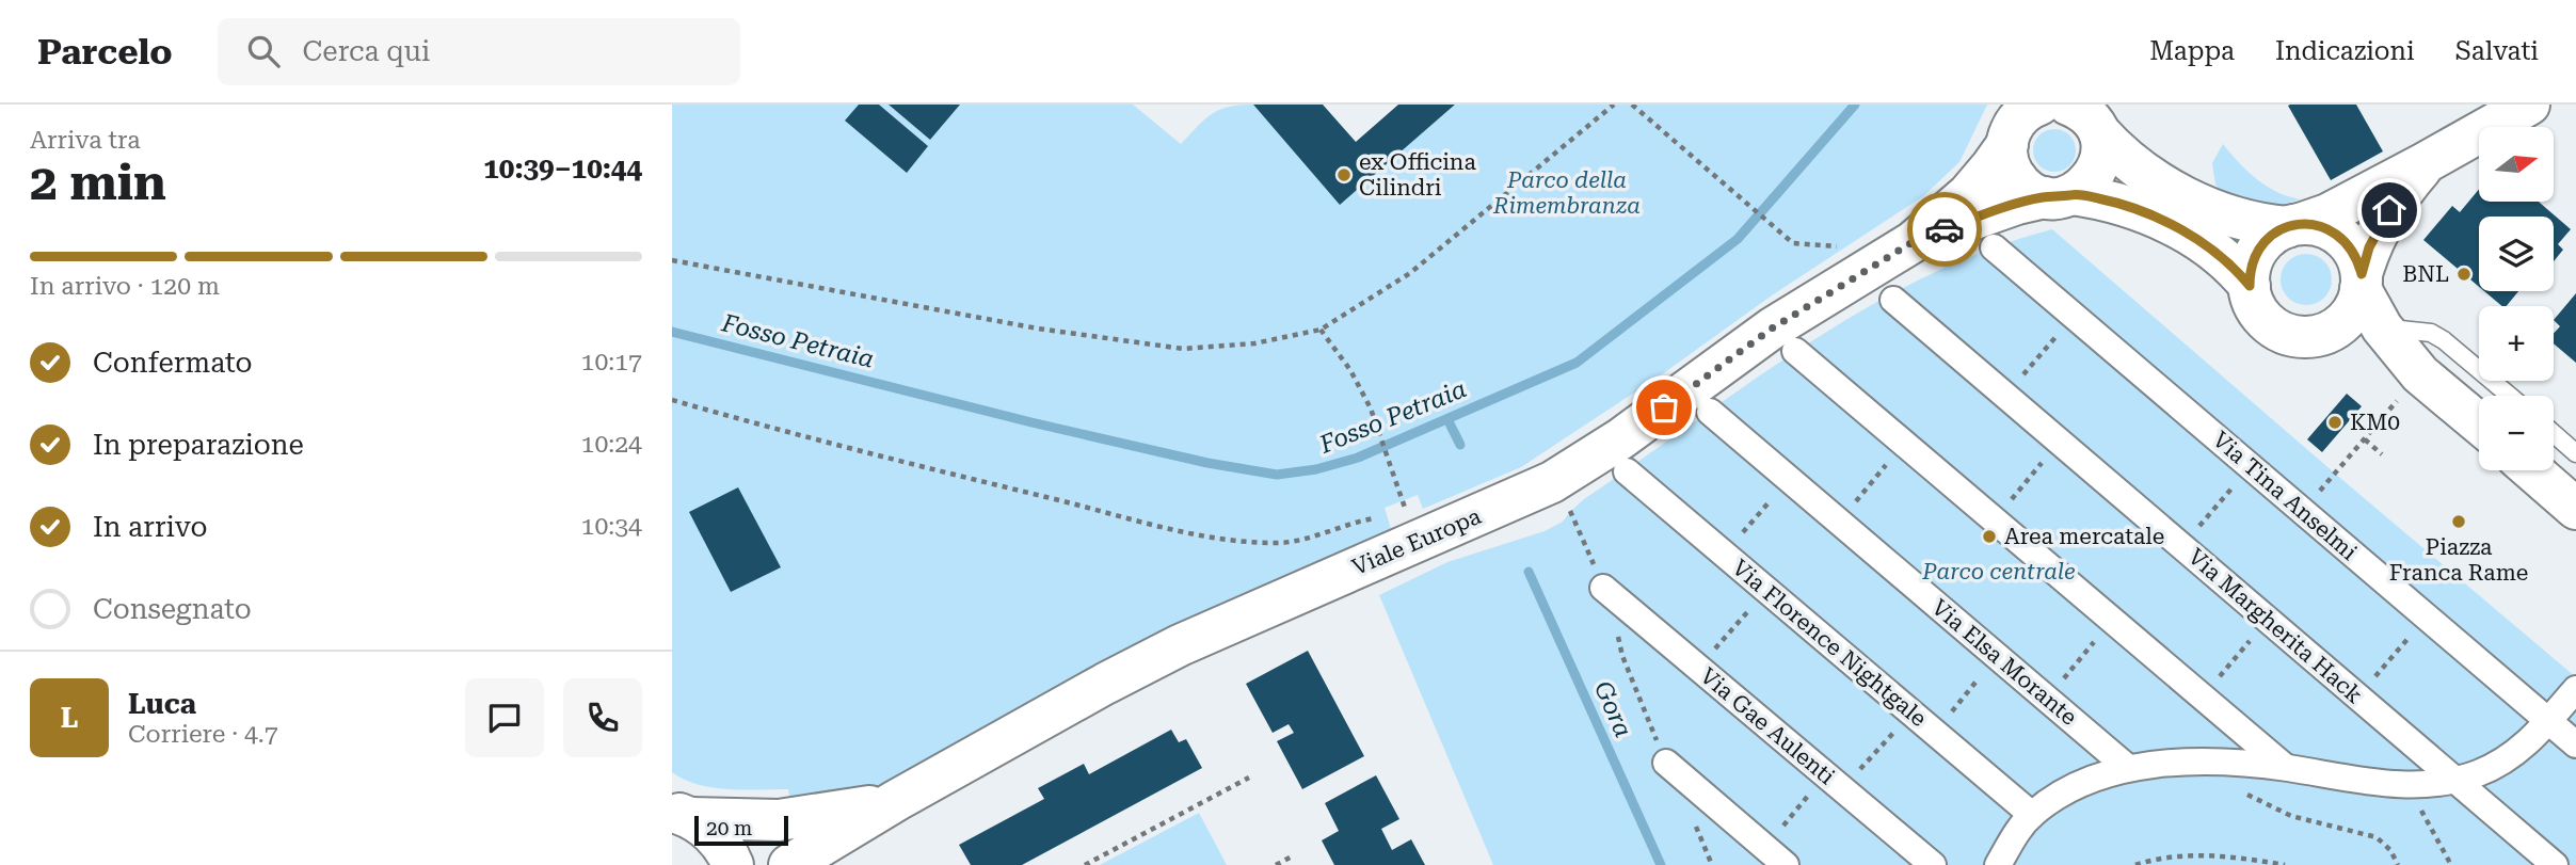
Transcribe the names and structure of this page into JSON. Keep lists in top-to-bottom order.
{
  "streets": {
    "main road": ["Viale Europa"],
    "street": [
      "Via Tina Anselmi",
      "Via Margherita Hack",
      "Via Florence Nightgale",
      "Via Elsa Morante",
      "Via Gae Aulenti"
    ]
  },
  "water": ["Fosso Petraia", "Gora"],
  "parks": ["Parco della Rimembranza", "Parco centrale"],
  "places": [
    "ex Officina Cilindri",
    "BNL",
    "KM0",
    "Piazza Franca Rame",
    "Area mercatale"
  ],
  "scale_bar": "20 m",
  "north": "right",
  "page": {
    "header": "Parcelo",
    "search": "Cerca qui",
    "nav": ["Mappa", "Indicazioni", "Salvati"],
    "heading": ["2 min", "Arriva tra", "10:39–10:44"],
    "panel": ["Luca", "Corriere · 4.7"],
    "map_buttons": ["+", "−"],
    "bar": "In arrivo · 120 m",
    "list": [
      ["Confermato", "10:17"],
      ["In preparazione", "10:24"],
      ["In arrivo", "10:34"],
      "Consegnato"
    ],
    "round": "L",
    "scale": "20 m"
  }
}
